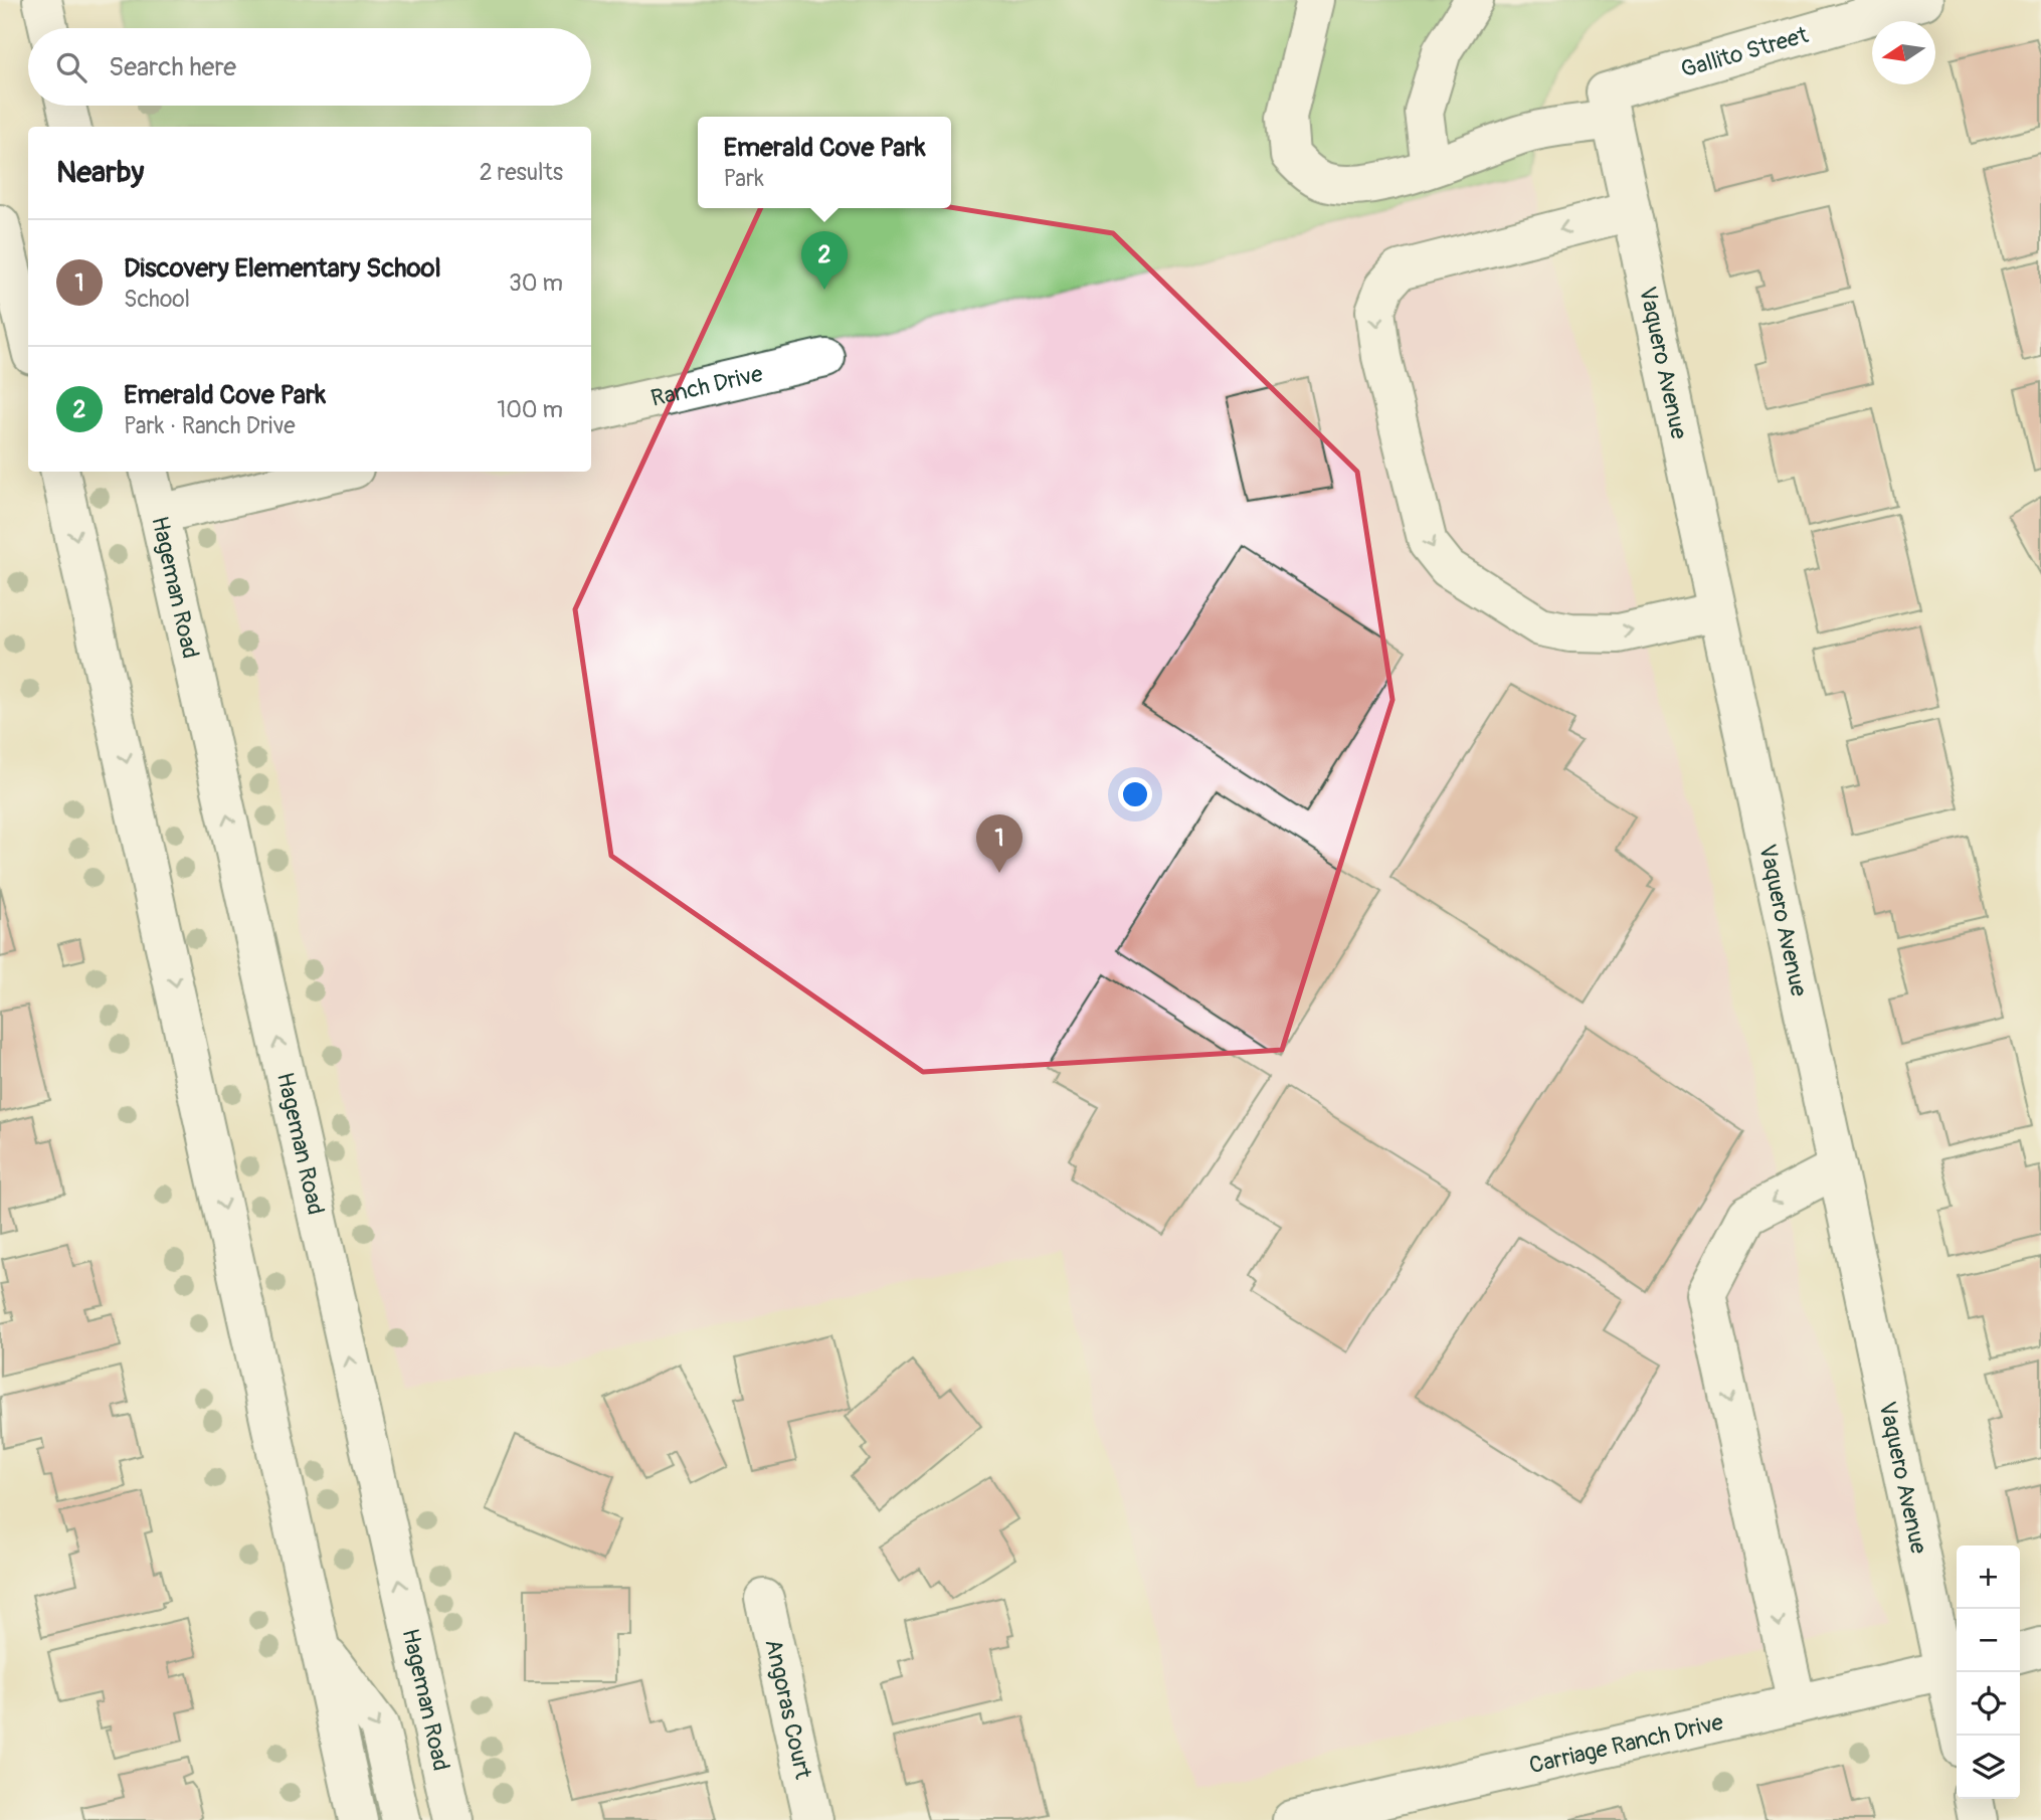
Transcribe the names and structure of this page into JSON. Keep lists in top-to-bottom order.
{
  "streets": {
    "street": [
      "Gallito Street",
      "Vaquero Avenue",
      "Ranch Drive",
      "Hageman Road",
      "Angoras Court",
      "Carriage Ranch Drive"
    ]
  },
  "crossings": [
    ["Gallito Street", "Vaquero Avenue"],
    ["Vaquero Avenue", "Carriage Ranch Drive"]
  ],
  "north": "left",
  "page": {
    "search": "Search here",
    "popup": ["Emerald Cove Park", "Park"],
    "heading": ["Nearby", "2 results"],
    "list": [
      {
        "mark": "1",
        "name": "Discovery Elementary School",
        "note": "School",
        "value": "30 m"
      },
      {
        "mark": "2",
        "name": "Emerald Cove Park",
        "note": "Park · Ranch Drive",
        "value": "100 m"
      }
    ],
    "pins": ["2", "1"],
    "map_buttons": ["+", "−"]
  }
}
